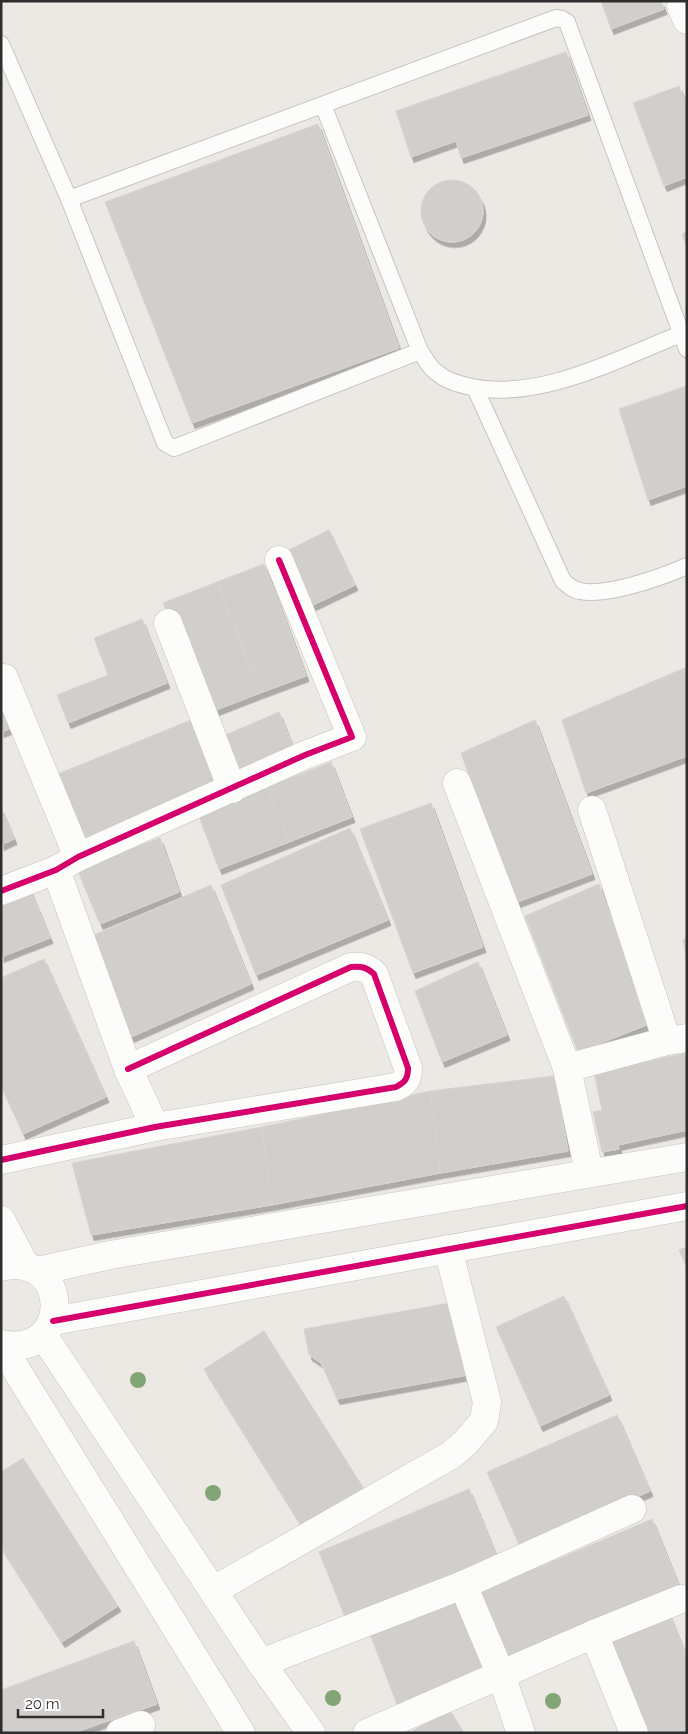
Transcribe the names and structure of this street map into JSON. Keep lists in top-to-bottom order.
{
  "scale_bar": "20 m"
}
